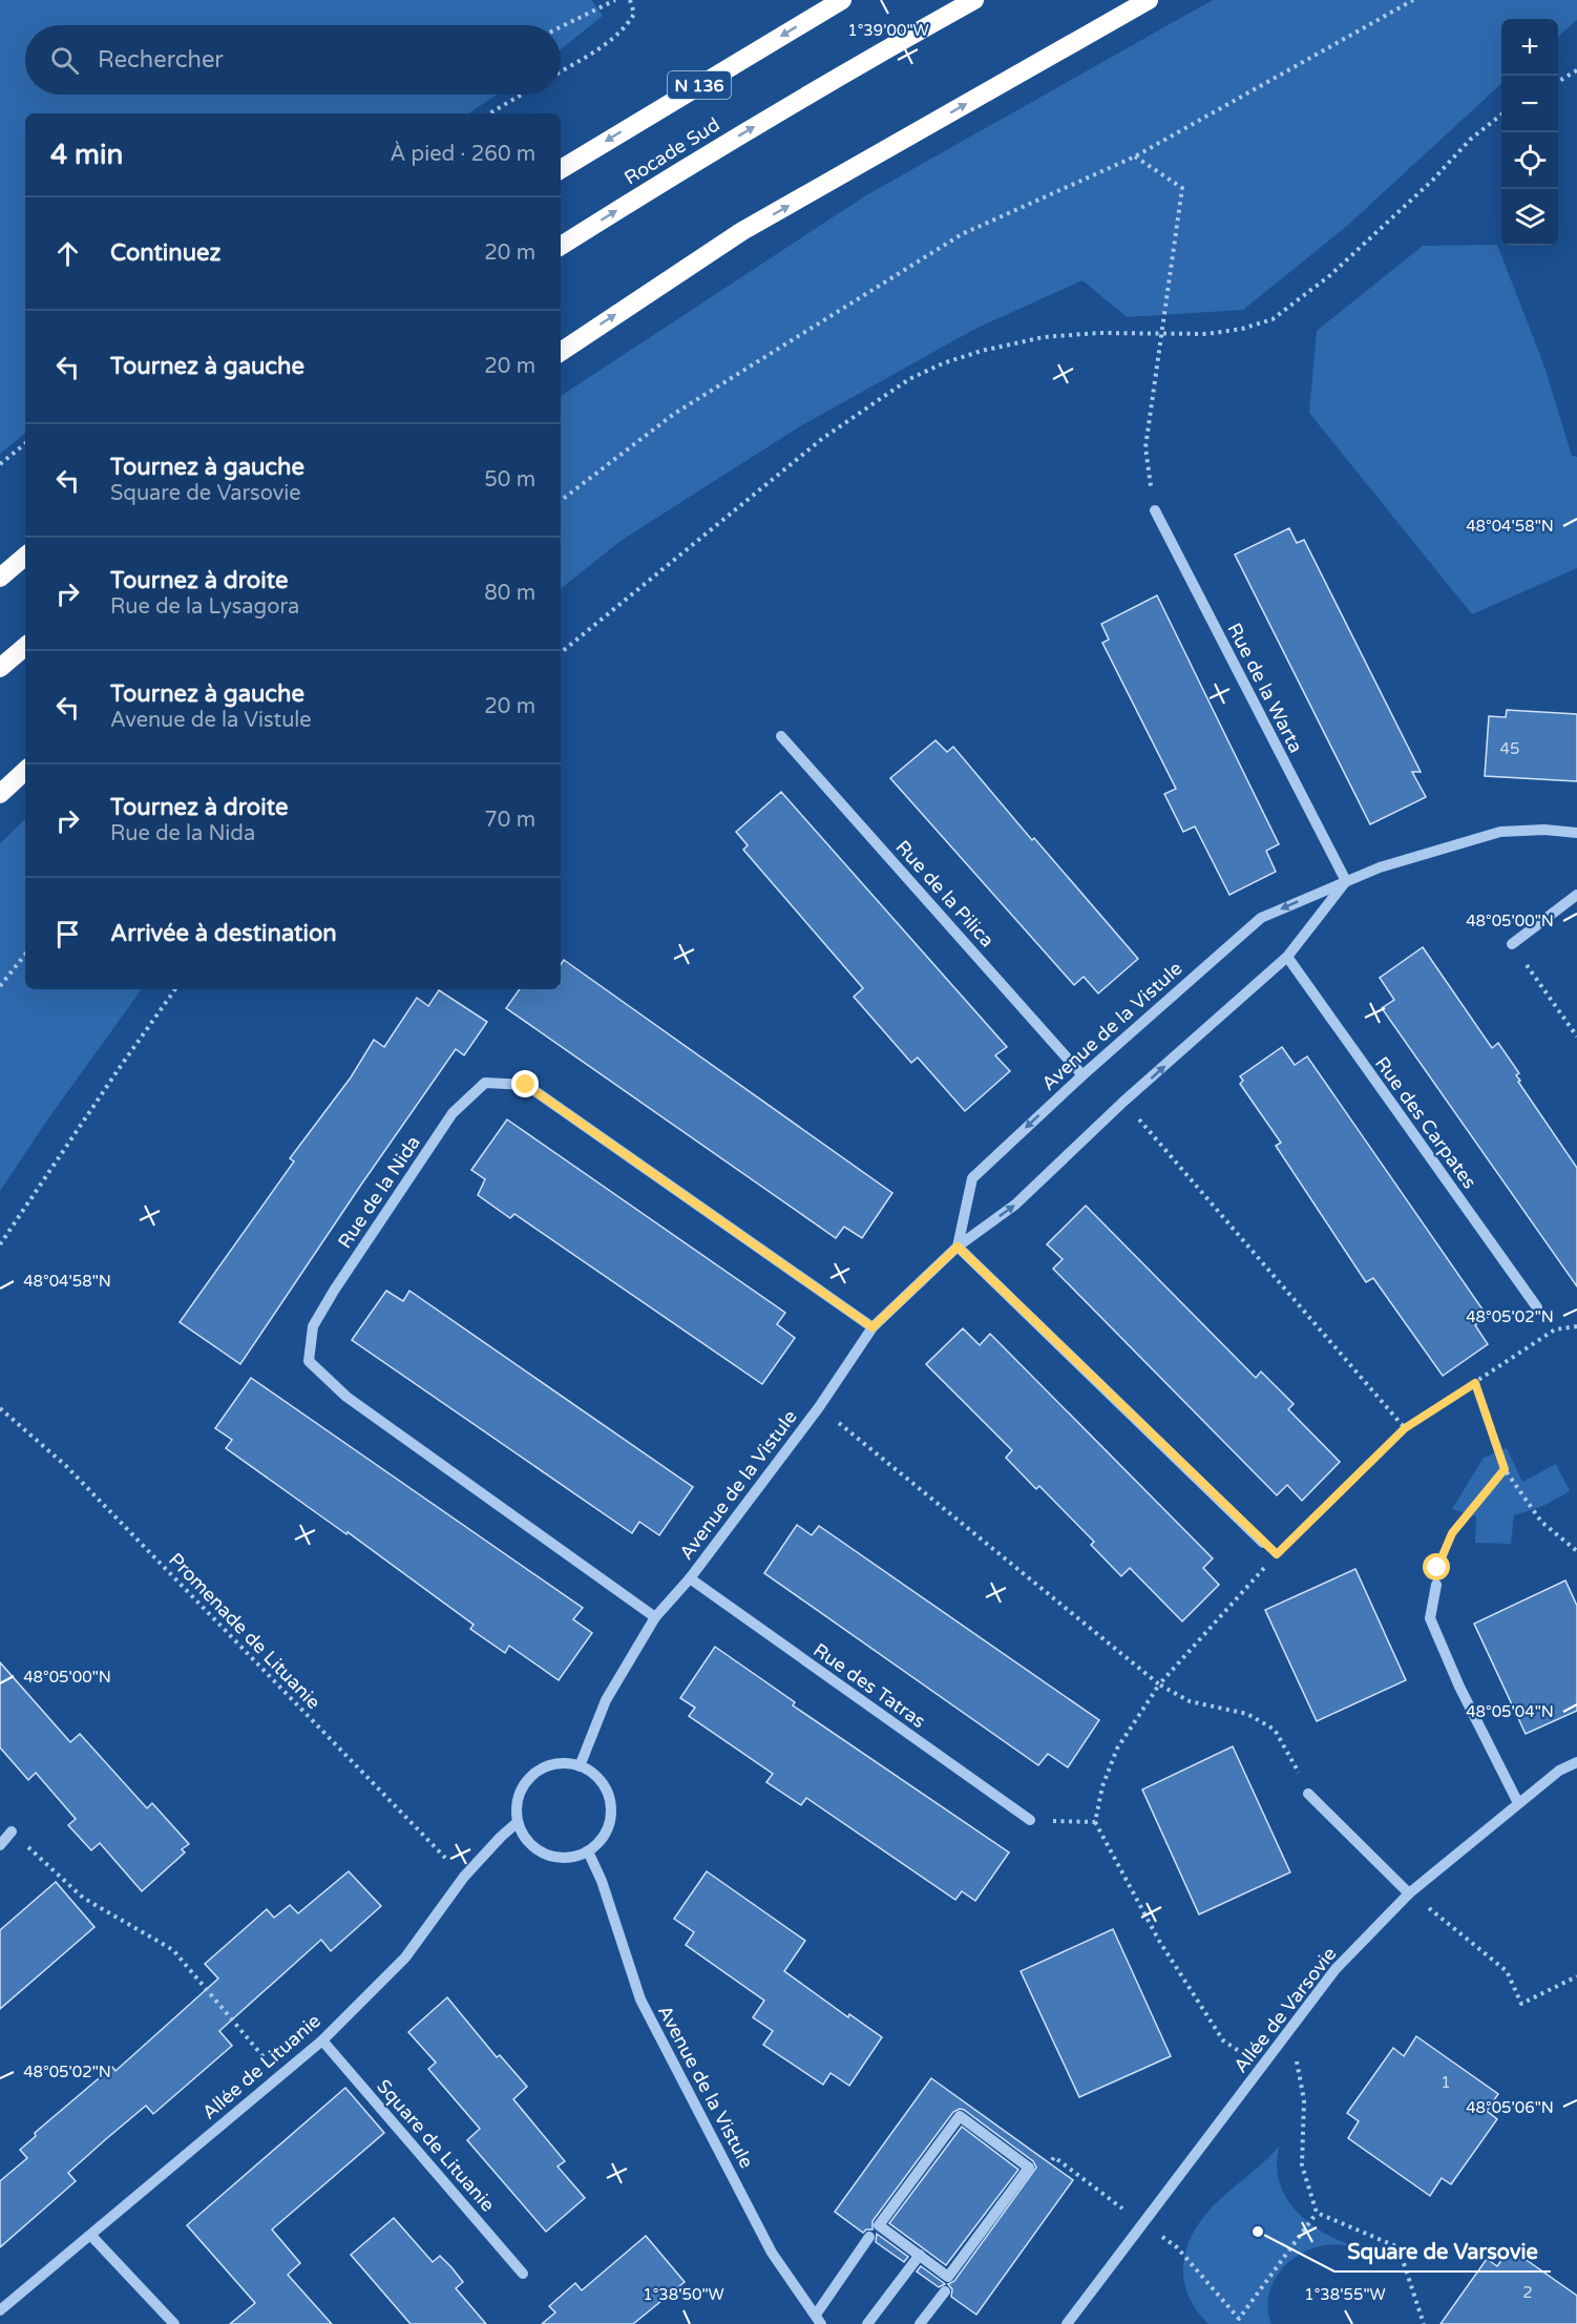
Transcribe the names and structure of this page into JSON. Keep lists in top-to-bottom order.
{
  "streets": {
    "highway": ["N 136", "Rocade Sud"],
    "street": [
      "Rue de la Warta",
      "Rue de la Pilica",
      "Avenue de la Vistule",
      "Rue des Carpates",
      "Rue de la Nida",
      "Rue des Tatras",
      "Allée de Varsovie",
      "Allée de Lituanie",
      "Square de Lituanie"
    ],
    "path": ["Promenade de Lituanie"]
  },
  "crossings": [
    ["Rue de la Warta", "Avenue de la Vistule"],
    ["Rue de la Pilica", "Avenue de la Vistule"],
    ["Avenue de la Vistule", "Rue des Carpates"],
    ["Avenue de la Vistule", "Rue de la Nida"],
    ["Avenue de la Vistule", "Rue des Tatras"],
    ["Avenue de la Vistule", "Allée de Lituanie"],
    ["Promenade de Lituanie", "Allée de Lituanie"],
    ["Allée de Lituanie", "Square de Lituanie"]
  ],
  "places": ["Square de Varsovie"],
  "house_numbers": ["45", "1", "2"],
  "page": {
    "map_buttons": ["+", "−"],
    "search": "Rechercher",
    "heading": ["4 min", "À pied · 260 m"],
    "list": [
      ["Continuez", "20 m"],
      ["Tournez à gauche", "20 m"],
      ["Tournez à gauche", "Square de Varsovie", "50 m"],
      ["Tournez à droite", "Rue de la Lysagora", "80 m"],
      ["Tournez à gauche", "Avenue de la Vistule", "20 m"],
      ["Tournez à droite", "Rue de la Nida", "70 m"],
      "Arrivée à destination"
    ]
  },
  "coordinates": [
    "1°39'00\"W",
    "48°04'58\"N",
    "48°05'00\"N",
    "48°05'02\"N",
    "48°05'04\"N",
    "48°05'06\"N",
    "1°38'50\"W",
    "1°38'55\"W"
  ]
}
